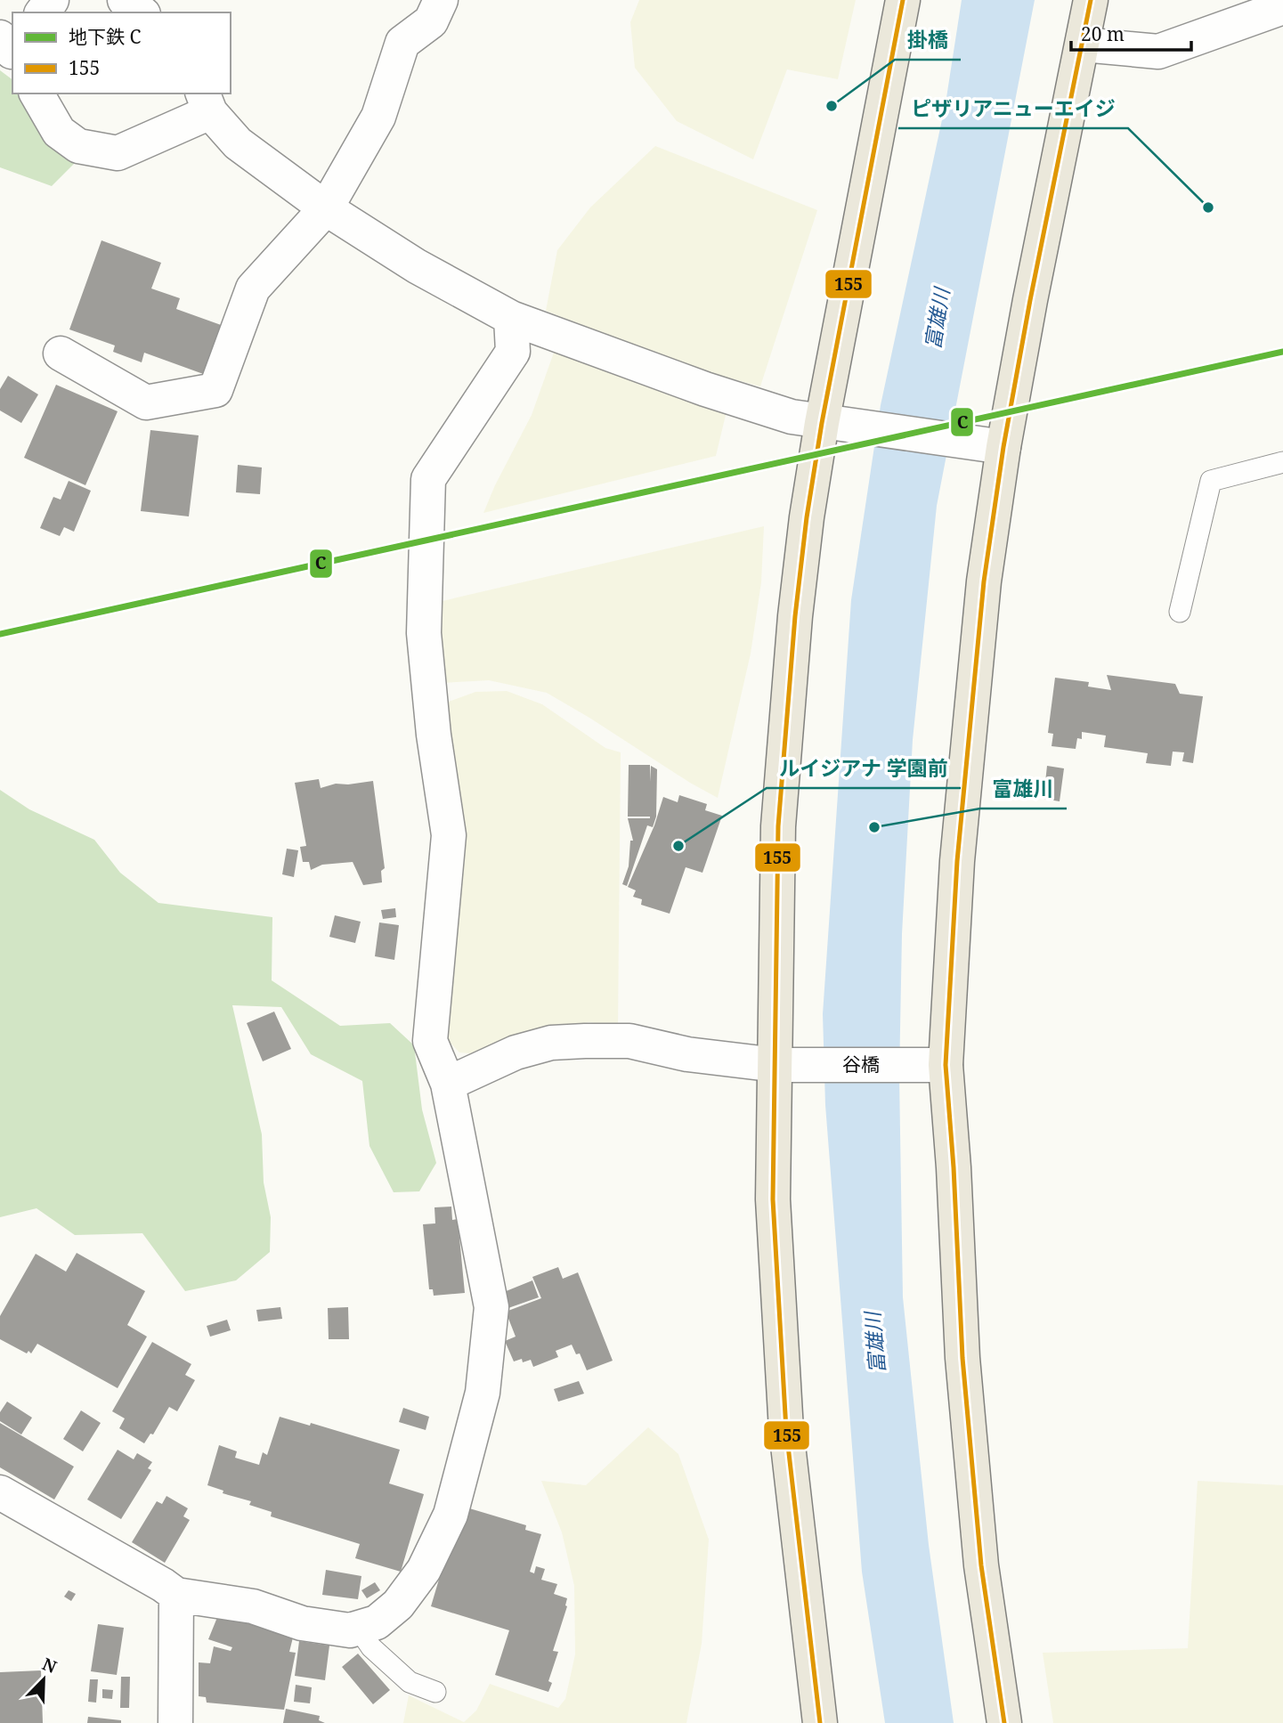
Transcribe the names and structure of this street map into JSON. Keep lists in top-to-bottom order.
{
  "streets": {
    "street": ["谷橋"]
  },
  "water": ["富雄川"],
  "places": [
    "掛橋",
    "ピザリアニューエイジ",
    "富雄川",
    "ルイジアナ 学園前"
  ],
  "lines": ["transit line 155", "metro line C"],
  "legend": ["地下鉄 C", "155"],
  "scale_bar": "20 m",
  "north": "top right"
}
